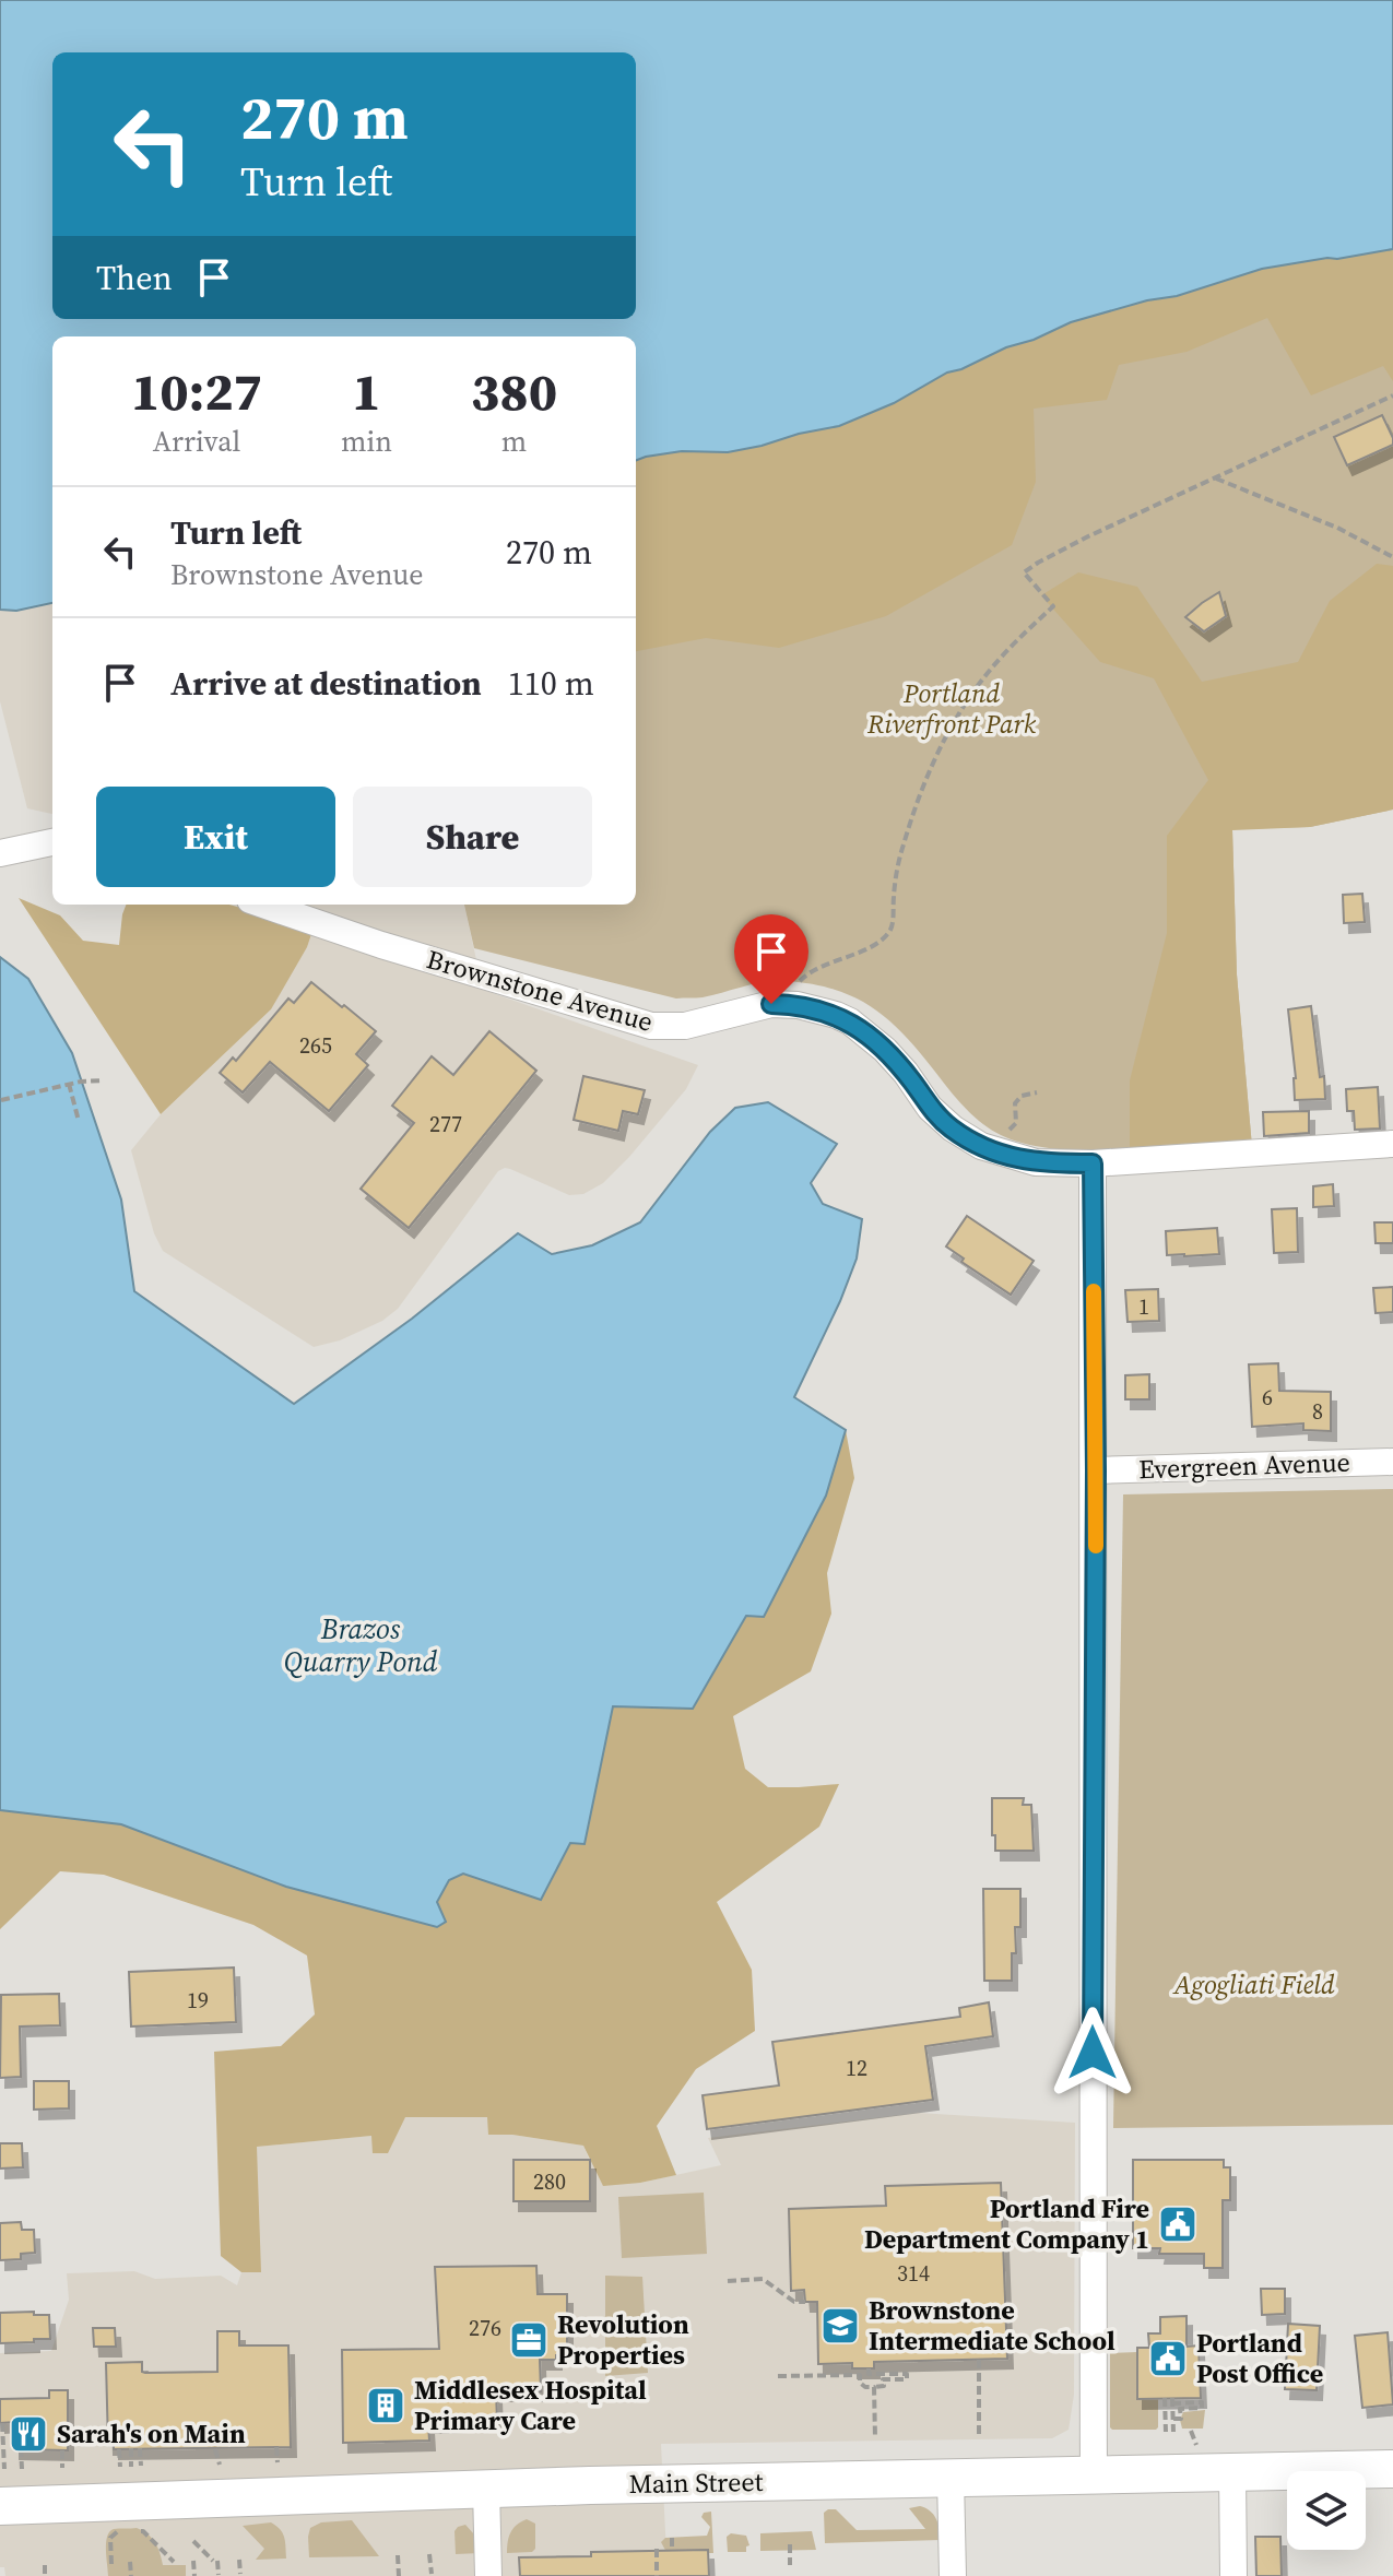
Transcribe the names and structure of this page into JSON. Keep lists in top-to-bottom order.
{
  "streets": {
    "main road": ["Main Street"],
    "street": ["Brownstone Avenue", "Evergreen Avenue"]
  },
  "water": ["Brazos Quarry Pond"],
  "parks": ["Portland Riverfront Park", "Agogliati Field"],
  "places": {
    "public building": ["Portland Fire Department Company 1", "Portland Post Office"],
    "school or university": ["Brownstone Intermediate School"],
    "office": ["Revolution Properties"],
    "building": ["Middlesex Hospital Primary Care"],
    "restaurant": ["Sarah's on Main"]
  },
  "house_numbers": [
    "265",
    "277",
    "1",
    "6",
    "8",
    "19",
    "12",
    "280",
    "314",
    "276"
  ],
  "page": {
    "turn": ["270 m", "Turn left"],
    "then": "Then",
    "eta": [
      "10:27",
      "Arrival",
      "1",
      "min",
      "380",
      "m"
    ],
    "list": [
      {
        "name": "Turn left",
        "note": "Brownstone Avenue",
        "value": "270 m"
      },
      {
        "name": "Arrive at destination",
        "value": "110 m"
      }
    ],
    "buttons": ["Exit", "Share"]
  }
}
